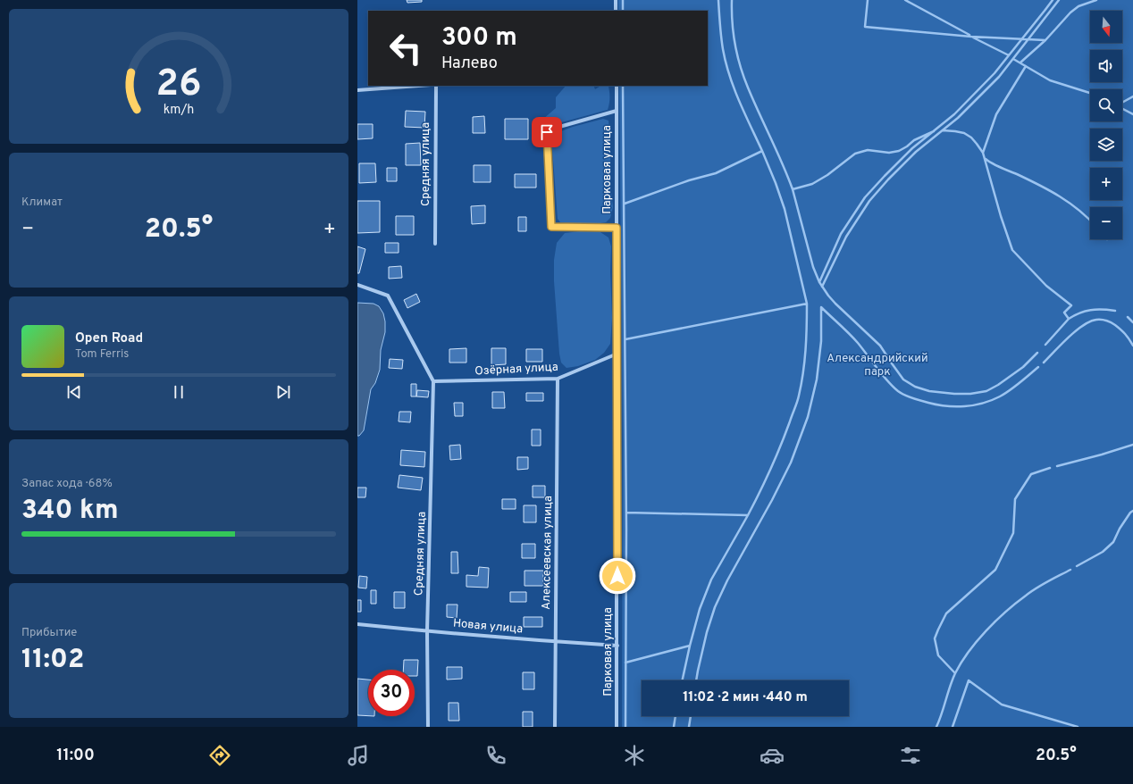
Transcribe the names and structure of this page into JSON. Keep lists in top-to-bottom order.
{
  "streets": {
    "street": [
      "Средняя улица",
      "Парковая улица",
      "Озёрная улица",
      "Алексеевская улица",
      "Новая улица"
    ]
  },
  "crossings": [
    ["Средняя улица", "Озёрная улица"],
    ["Средняя улица", "Новая улица"],
    ["Парковая улица", "Озёрная улица"],
    ["Парковая улица", "Новая улица"],
    ["Озёрная улица", "Алексеевская улица"],
    ["Алексеевская улица", "Новая улица"]
  ],
  "parks": ["Александрийский парк"],
  "north": "bottom",
  "page": {
    "map_buttons": ["+", "−"],
    "turn": ["300 m", "Налево"],
    "tile": [
      "Климат",
      ["Запас хода · 68%", "340 km"],
      ["Прибытие", "11:02"]
    ],
    "heat": ["−", "20.5°", "+"],
    "song": ["Open Road", "Tom Ferris"],
    "limit": "30",
    "trip": "11:02 · 2 мин · 440 m",
    "tabs": ["11:00", "20.5°"],
    "gauge": ["26", "km/h"]
  }
}
